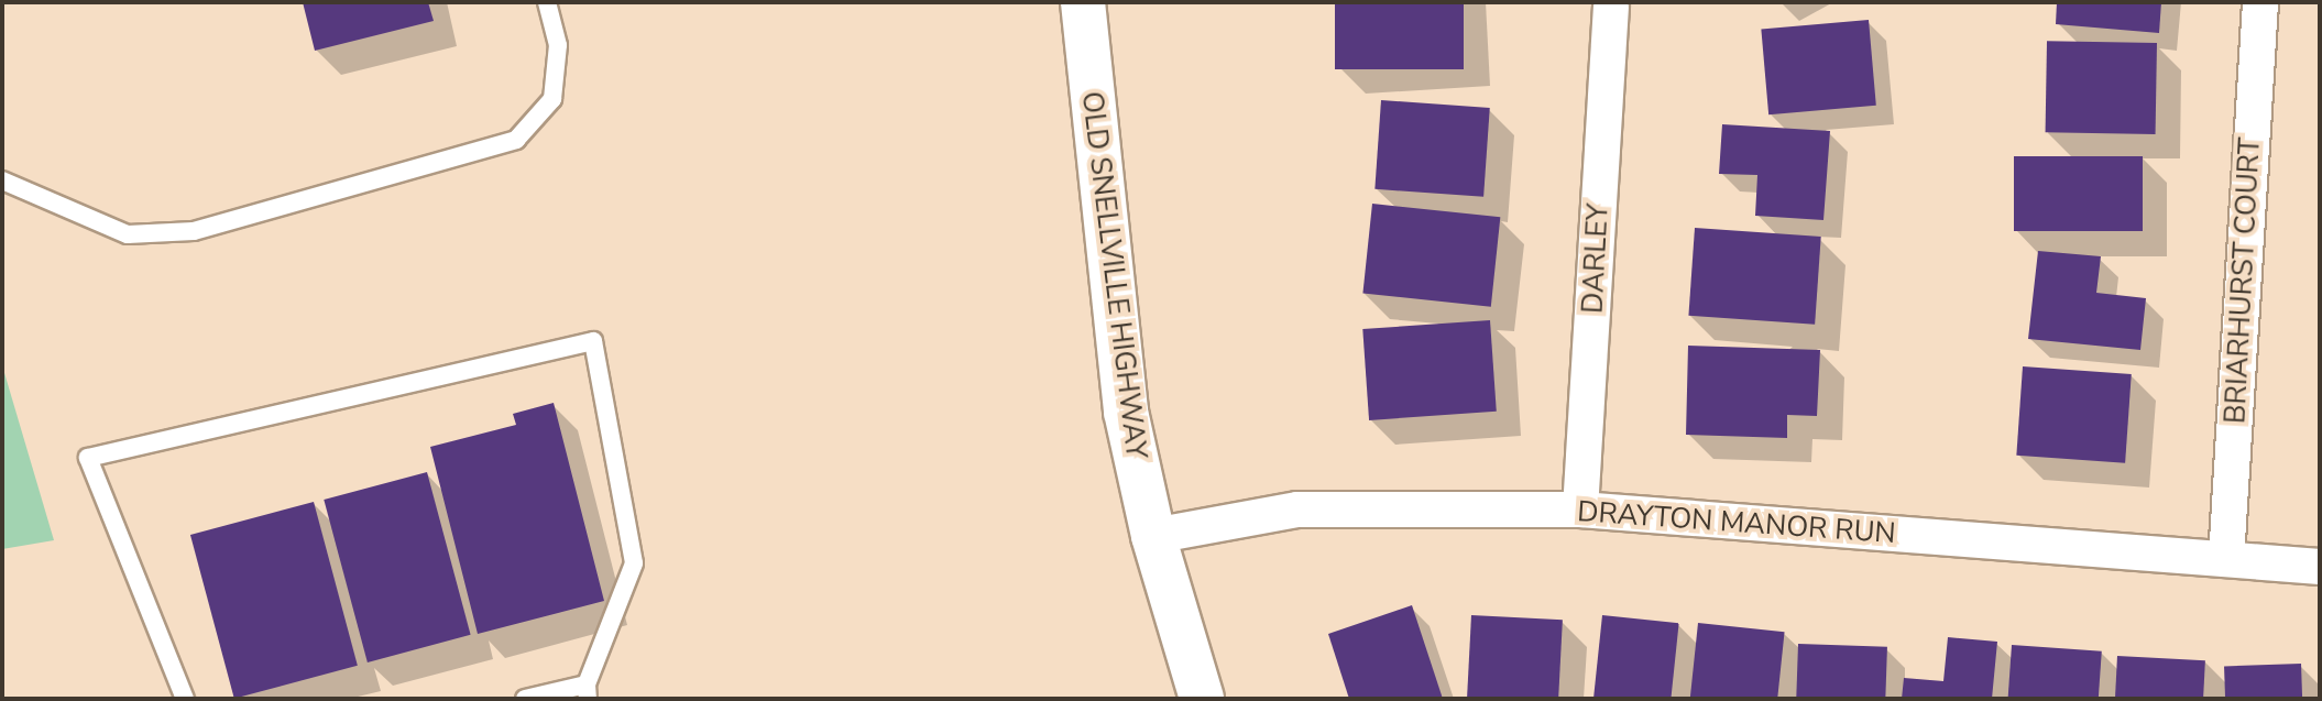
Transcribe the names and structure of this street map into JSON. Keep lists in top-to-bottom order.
{
  "streets": {
    "street": [
      "DARLEY",
      "OLD SNELLVILLE HIGHWAY",
      "BRIARHURST COURT",
      "DRAYTON MANOR RUN"
    ]
  },
  "crossings": [
    ["DARLEY", "DRAYTON MANOR RUN"],
    ["OLD SNELLVILLE HIGHWAY", "DRAYTON MANOR RUN"],
    ["BRIARHURST COURT", "DRAYTON MANOR RUN"]
  ]
}
